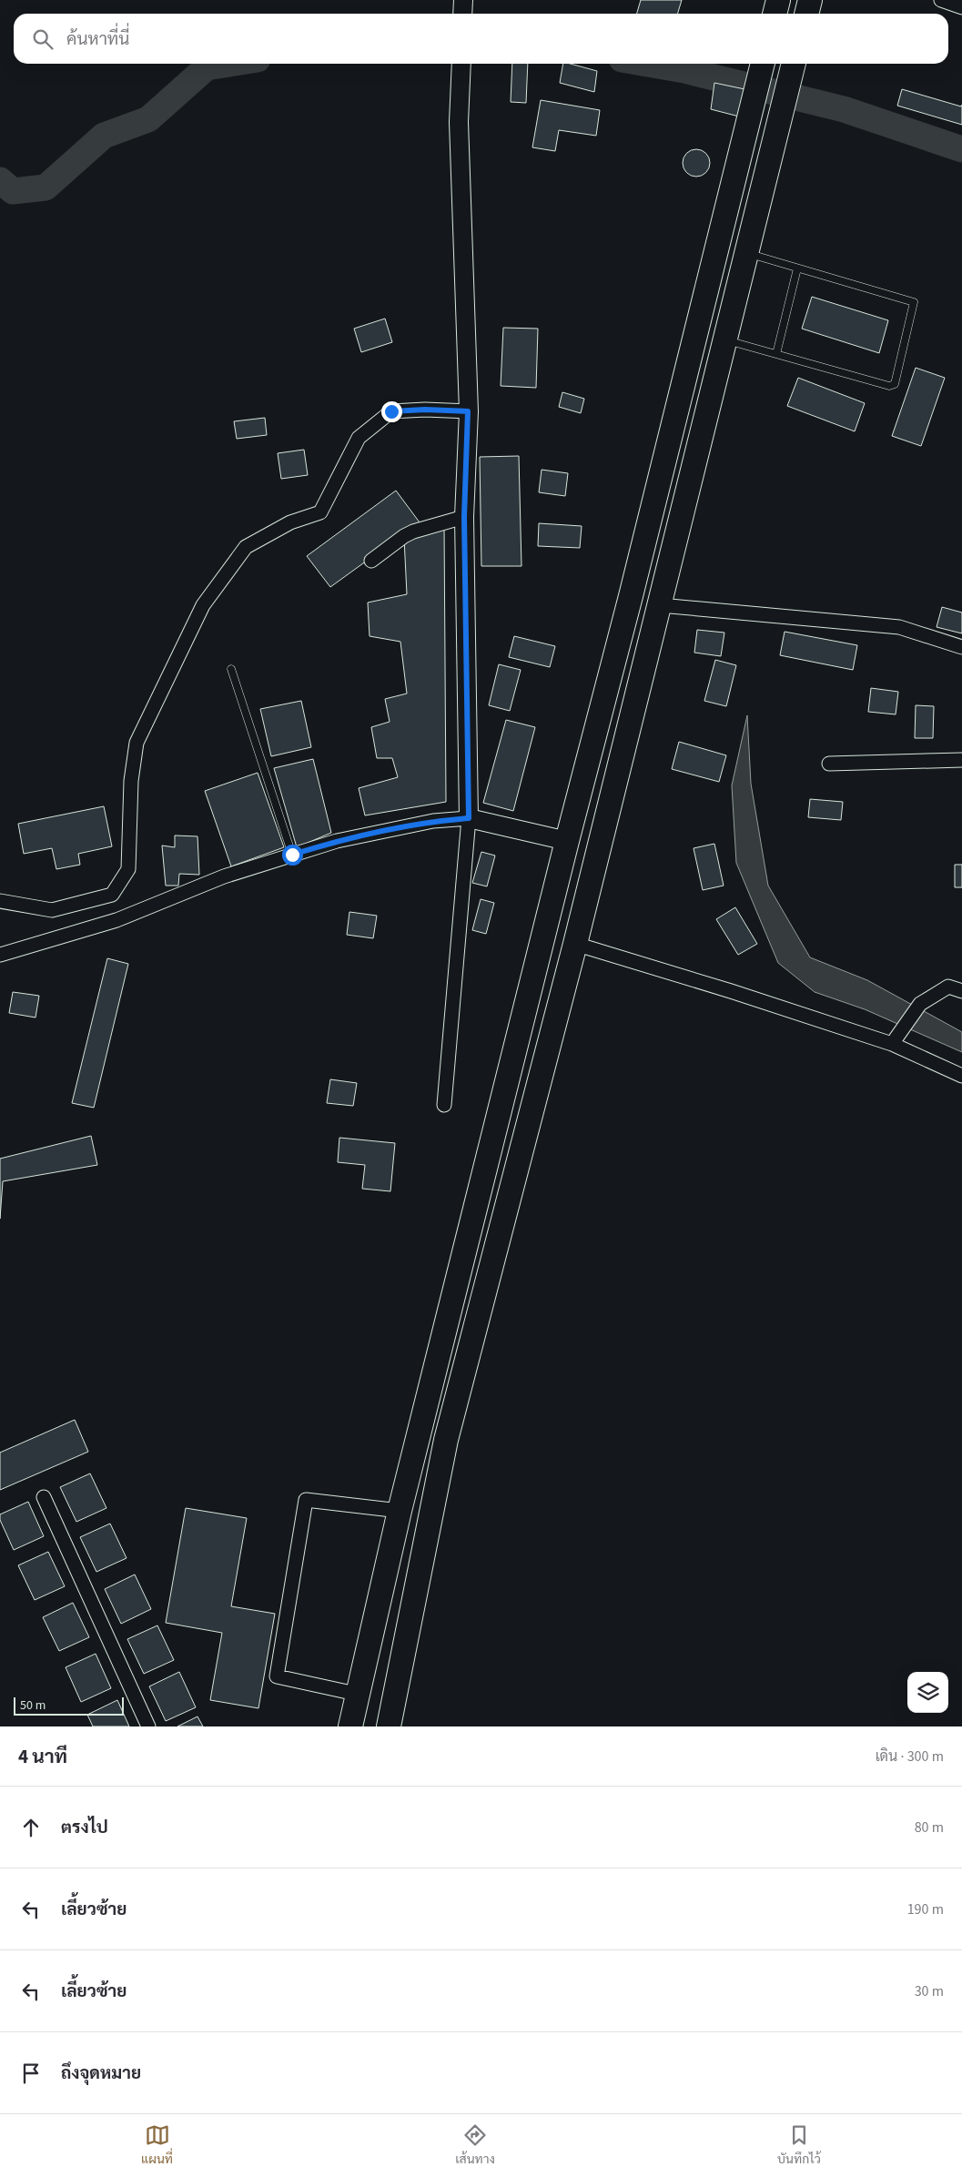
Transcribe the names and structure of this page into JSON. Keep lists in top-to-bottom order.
{
  "scale_bar": "50 m",
  "page": {
    "search": "ค้นหาที่นี่",
    "scale": "50 m",
    "heading": ["4 นาที", "เดิน · 300 m"],
    "list": [
      ["ตรงไป", "80 m"],
      ["เลี้ยวซ้าย", "190 m"],
      ["เลี้ยวซ้าย", "30 m"],
      "ถึงจุดหมาย"
    ],
    "nav": ["แผนที่", "เส้นทาง", "บันทึกไว้"]
  }
}
